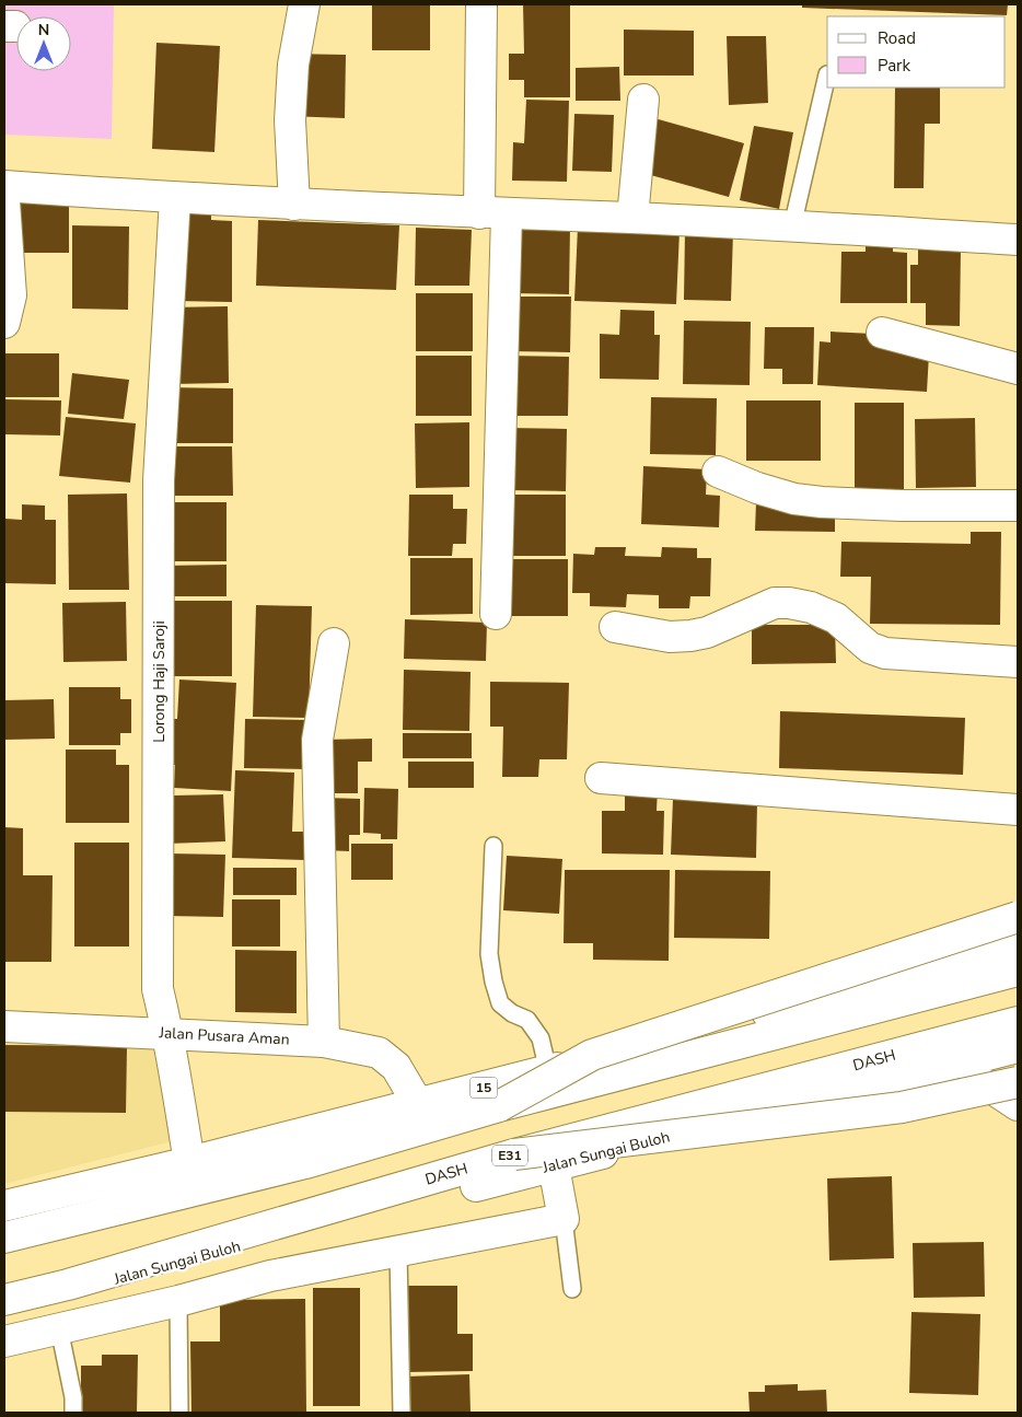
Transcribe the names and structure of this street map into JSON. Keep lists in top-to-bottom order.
{
  "streets": {
    "main road": [
      "Lorong Haji Saroji",
      "Jalan Pusara Aman",
      "DASH",
      "15",
      "Jalan Sungai Buloh",
      "E31"
    ]
  },
  "crossings": [
    ["Lorong Haji Saroji", "Jalan Pusara Aman"],
    ["Lorong Haji Saroji", "15"],
    ["Jalan Pusara Aman", "15"]
  ],
  "legend": ["Road", "Park"],
  "north": "top"
}
